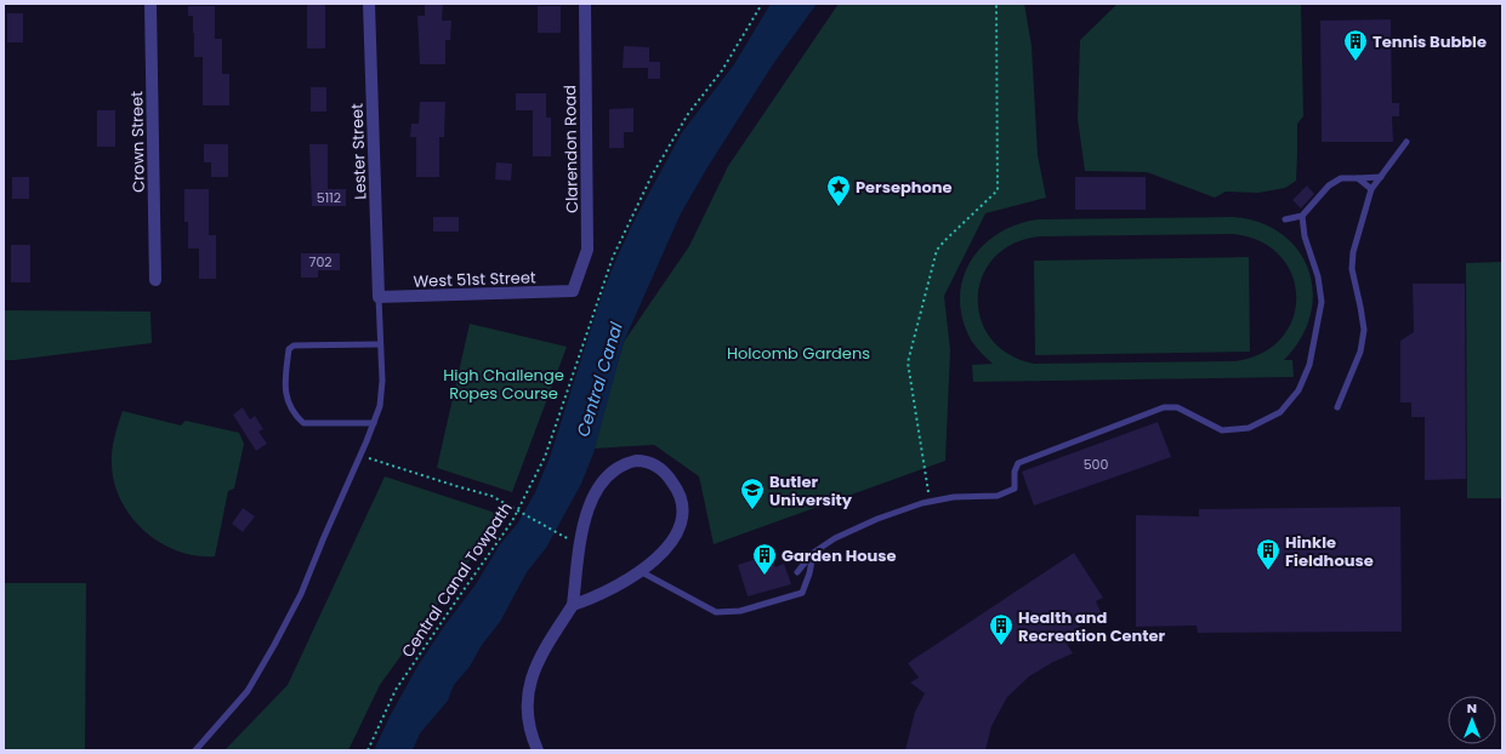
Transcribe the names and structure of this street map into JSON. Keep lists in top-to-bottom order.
{
  "streets": {
    "street": [
      "Crown Street",
      "Clarendon Road",
      "Lester Street",
      "West 51st Street"
    ],
    "path": ["Central Canal Towpath"]
  },
  "crossings": [
    ["Clarendon Road", "West 51st Street"],
    ["Lester Street", "West 51st Street"]
  ],
  "water": ["Central Canal"],
  "parks": ["Holcomb Gardens", "High Challenge Ropes Course"],
  "places": {
    "building": [
      "Tennis Bubble",
      "Hinkle Fieldhouse",
      "Garden House",
      "Health and Recreation Center"
    ],
    "place": ["Persephone"],
    "school or university": ["Butler University"]
  },
  "house_numbers": ["5112", "702", "500"],
  "north": "top"
}
